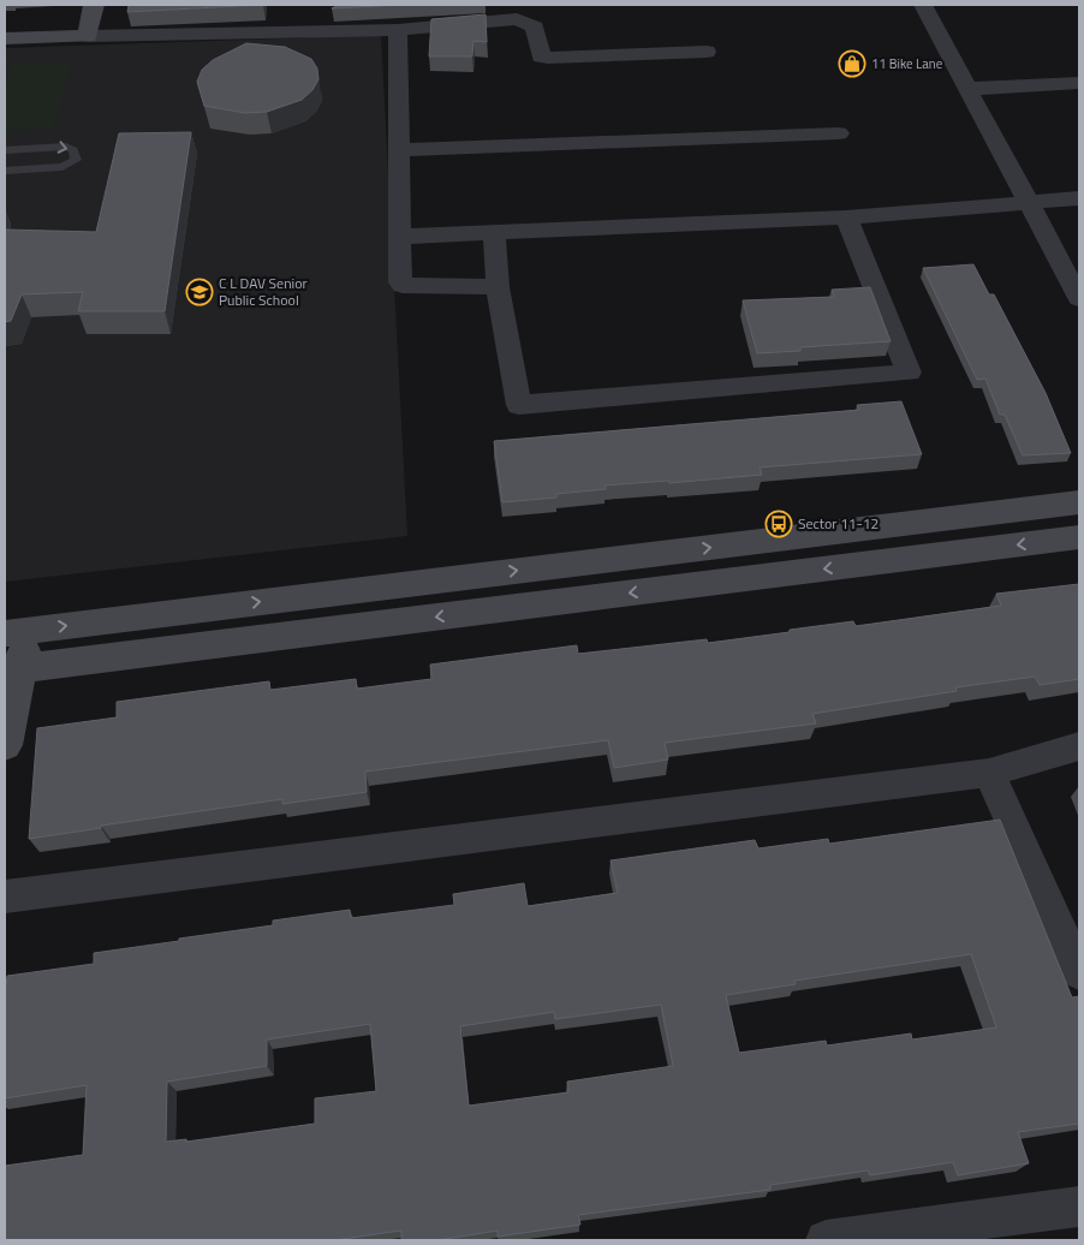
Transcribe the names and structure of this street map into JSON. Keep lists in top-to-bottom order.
{
  "places": {
    "shop": ["11 Bike Lane"],
    "school or university": ["C L DAV Senior Public School"],
    "bus stop": ["Sector 11-12"]
  }
}
